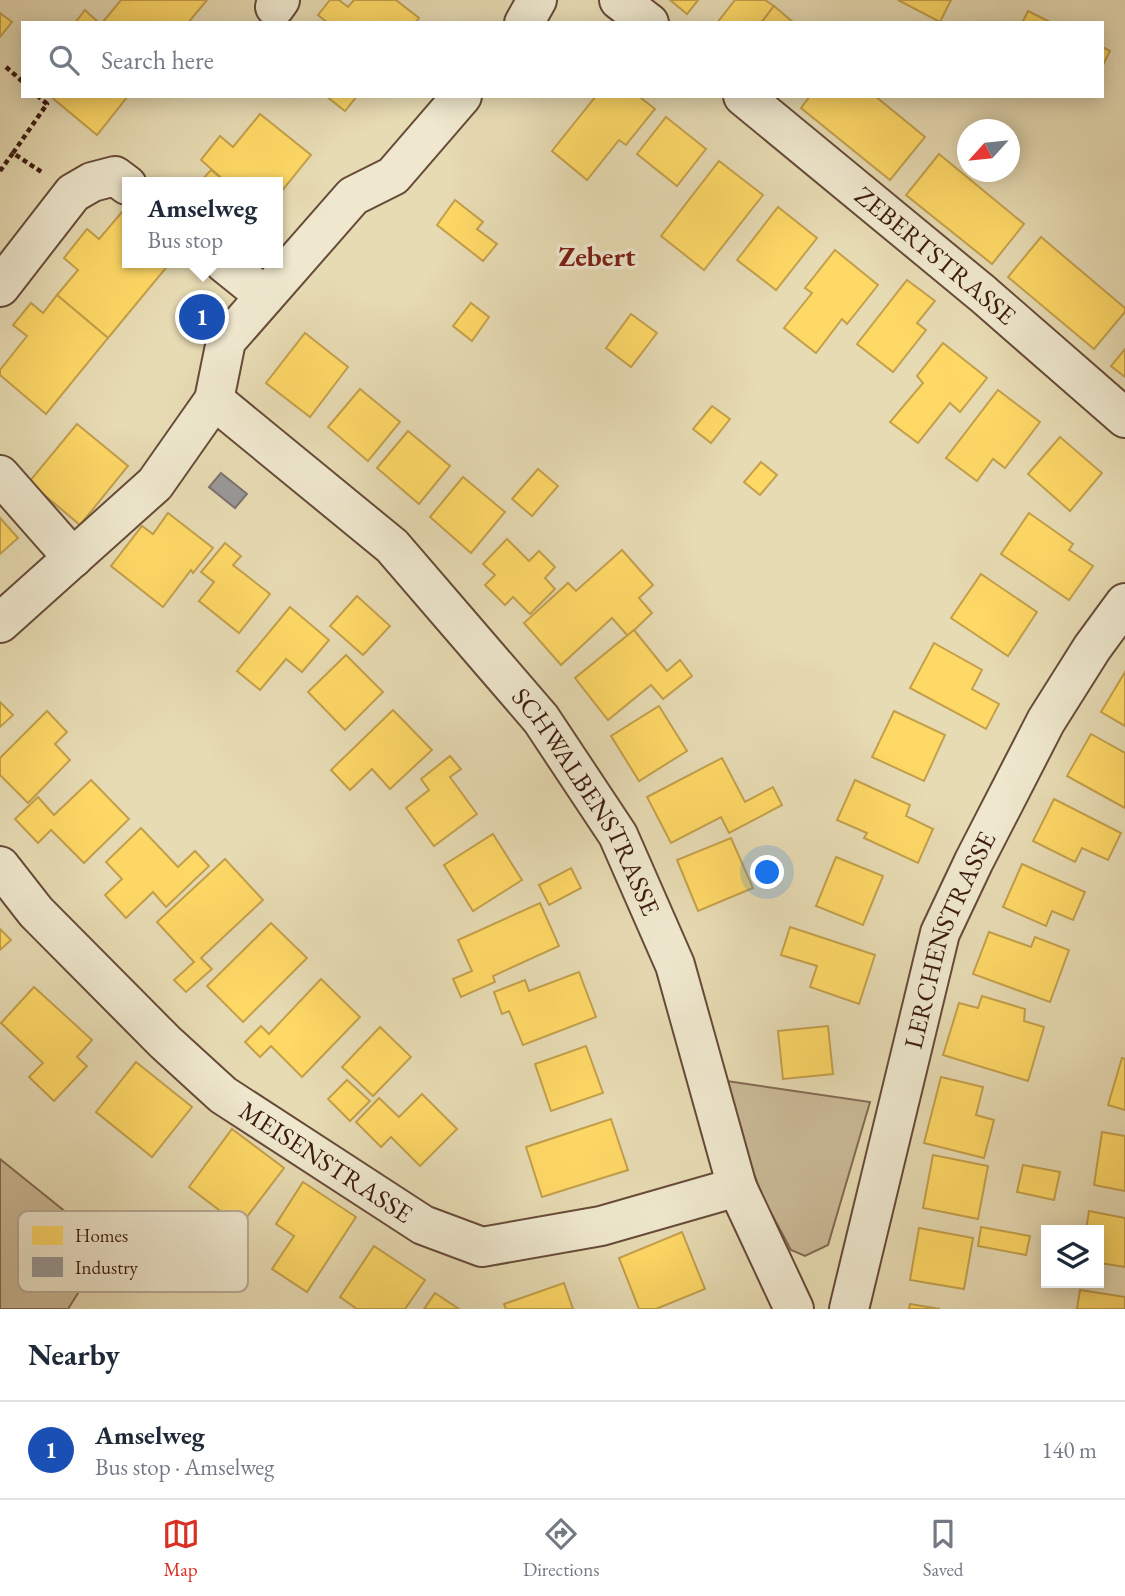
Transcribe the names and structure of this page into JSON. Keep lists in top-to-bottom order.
{
  "streets": {
    "street": [
      "ZEBERTSTRASSE",
      "SCHWALBENSTRASSE",
      "LERCHENSTRASSE",
      "MEISENSTRASSE"
    ]
  },
  "crossings": [
    ["SCHWALBENSTRASSE", "MEISENSTRASSE"]
  ],
  "districts": ["Zebert"],
  "legend": ["Homes", "Industry"],
  "north": "bottom left",
  "page": {
    "search": "Search here",
    "popup": ["Amselweg", "Bus stop"],
    "pins": "1",
    "heading": "Nearby",
    "list": [
      {
        "mark": "1",
        "name": "Amselweg",
        "note": "Bus stop · Amselweg",
        "value": "140 m"
      }
    ],
    "nav": ["Map", "Directions", "Saved"]
  }
}
